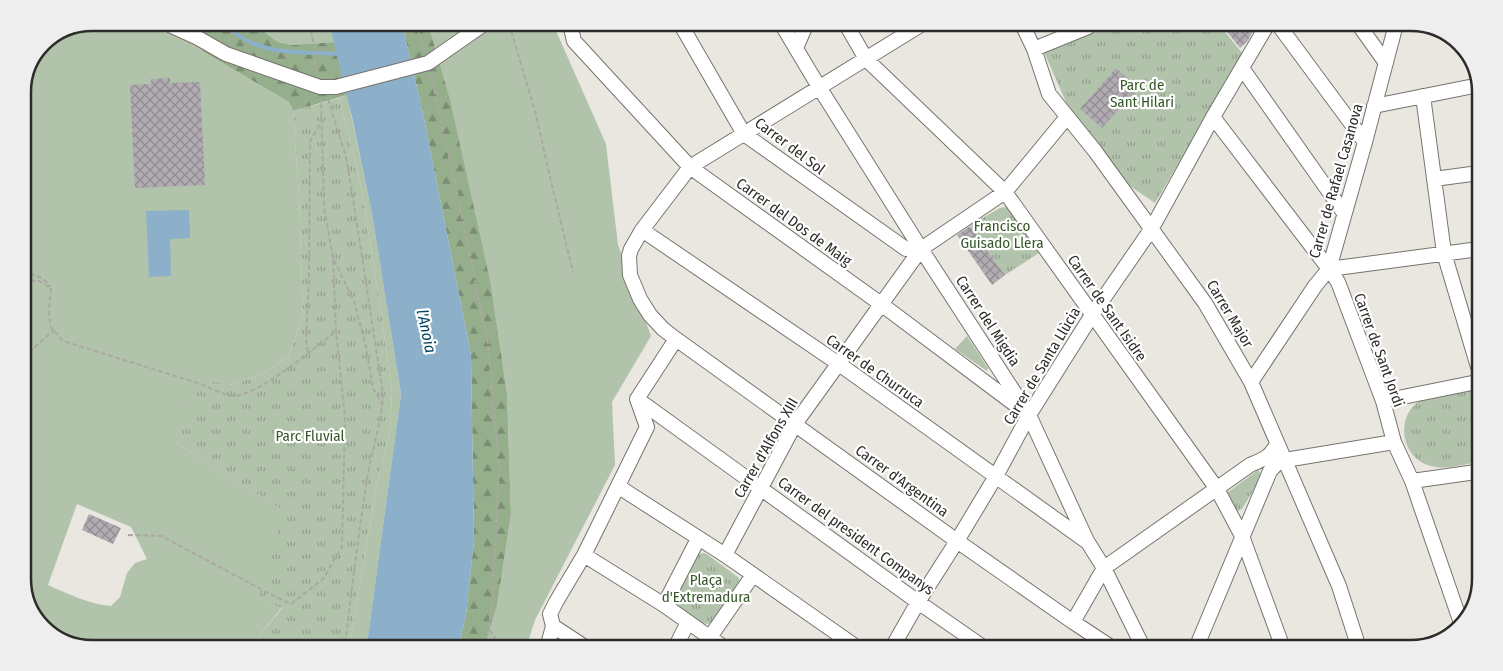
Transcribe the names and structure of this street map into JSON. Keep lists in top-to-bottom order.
{
  "streets": {
    "street": [
      "Carrer del Sol",
      "Carrer de Rafael Casanova",
      "Carrer del Dos de Maig",
      "Carrer de Sant Isidre",
      "Carrer Major",
      "Carrer del Migdia",
      "Carrer de Sant Jordi",
      "Carrer de Santa Llùcia",
      "Carrer de Churruca",
      "Carrer d'Alfons XIII",
      "Carrer d'Argentina",
      "Carrer del president Companys"
    ]
  },
  "crossings": [
    ["Carrer del Sol", "Carrer del Migdia"],
    ["Carrer del Sol", "Carrer d'Alfons XIII"],
    ["Carrer de Rafael Casanova", "Carrer Major"],
    ["Carrer de Rafael Casanova", "Carrer de Sant Jordi"],
    ["Carrer del Dos de Maig", "Carrer del Migdia"],
    ["Carrer del Dos de Maig", "Carrer de Santa Llùcia"],
    ["Carrer del Dos de Maig", "Carrer d'Alfons XIII"],
    ["Carrer del Dos de Maig", "Carrer d'Argentina"],
    ["Carrer de Sant Isidre", "Carrer de Santa Llùcia"],
    ["Carrer de Sant Isidre", "Carrer d'Alfons XIII"],
    ["Carrer Major", "Carrer de Santa Llùcia"],
    ["Carrer Major", "Carrer d'Alfons XIII"],
    ["Carrer del Migdia", "Carrer de Santa Llùcia"],
    ["Carrer del Migdia", "Carrer de Churruca"],
    ["Carrer del Migdia", "Carrer d'Alfons XIII"],
    ["Carrer de Sant Jordi", "Carrer de Santa Llùcia"],
    ["Carrer de Santa Llùcia", "Carrer de Churruca"],
    ["Carrer de Santa Llùcia", "Carrer d'Argentina"],
    ["Carrer de Santa Llùcia", "Carrer del president Companys"],
    ["Carrer de Churruca", "Carrer d'Alfons XIII"],
    ["Carrer de Churruca", "Carrer d'Argentina"],
    ["Carrer d'Alfons XIII", "Carrer d'Argentina"],
    ["Carrer d'Alfons XIII", "Carrer del president Companys"]
  ],
  "water": ["l'Anoia"],
  "parks": [
    "Parc de Sant Hilari",
    "Francisco Guisado Llera",
    "Parc Fluvial",
    "Plaça d'Extremadura"
  ]
}
